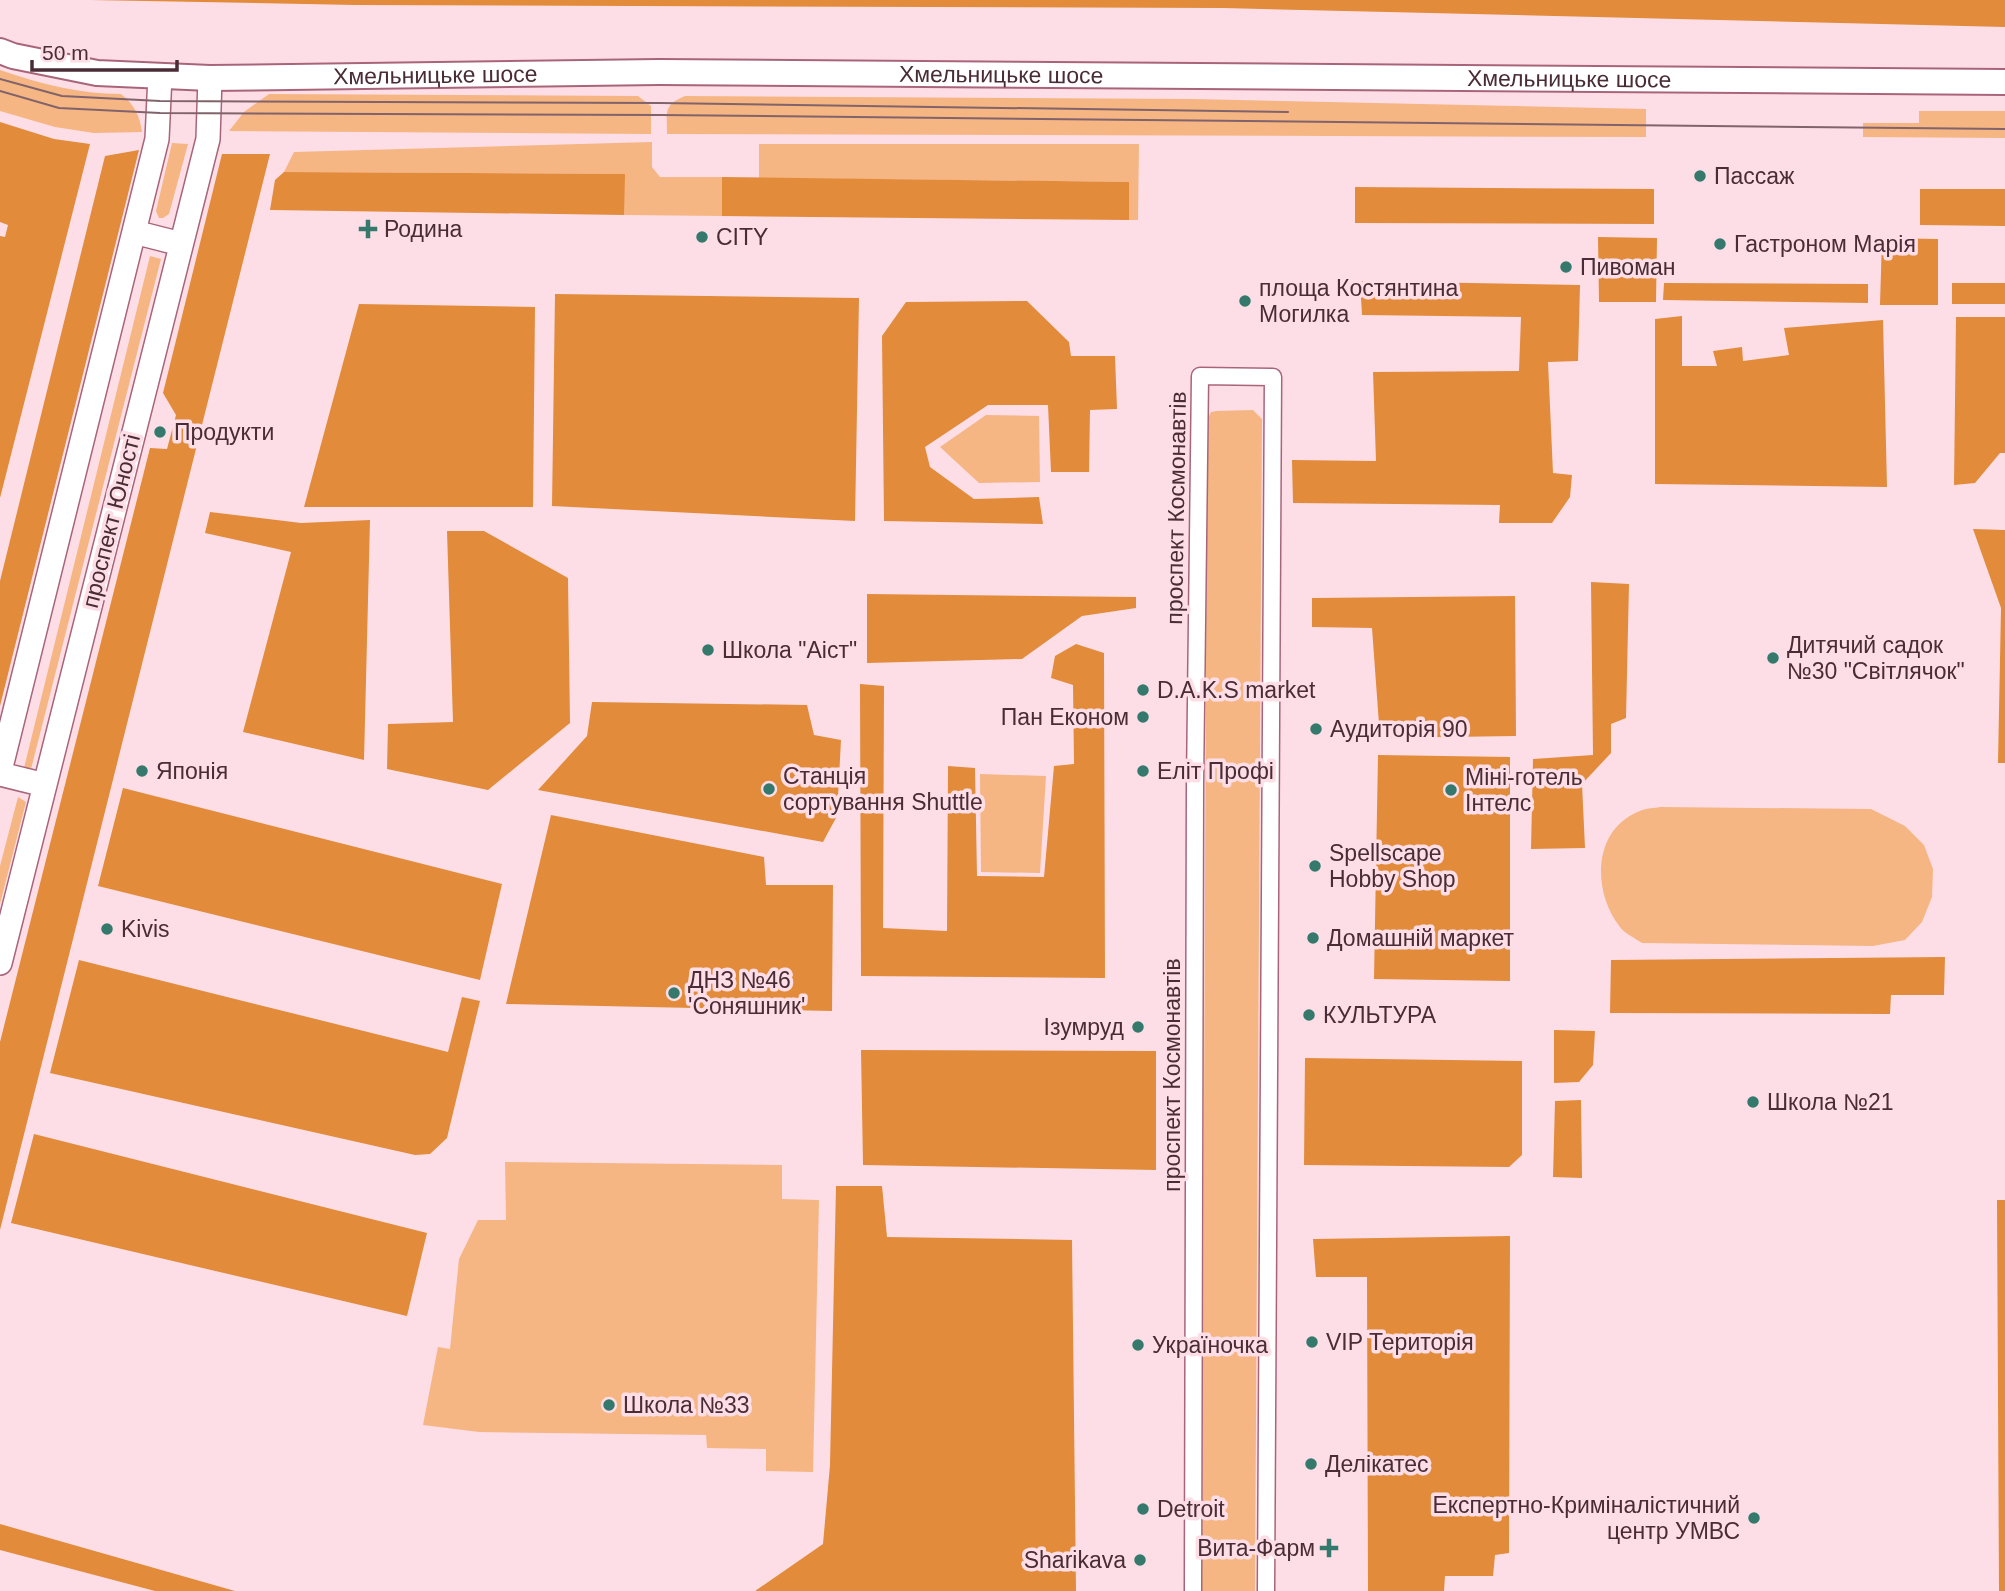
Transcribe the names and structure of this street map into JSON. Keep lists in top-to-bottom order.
{
  "streets": {
    "main road": ["Хмельницьке шосе", "проспект Юності"],
    "street": ["проспект Космонавтів"]
  },
  "crossings": [
    ["Хмельницьке шосе", "проспект Юності"]
  ],
  "places": {
    "other": [
      "Пассаж",
      "CITY",
      "Гастроном Марія",
      "Пивоман",
      "площа Костянтина Могилка",
      "Продукти",
      "Школа \"Аіст\"",
      "Дитячий садок №30 \"Світлячок\"",
      "D.A.K.S market",
      "Пан Економ",
      "Аудиторія 90",
      "Японія",
      "Еліт Профі",
      "Станція сортування Shuttle",
      "Міні-готель Інтелс",
      "Spellscape Hobby Shop",
      "Kivis",
      "Домашній маркет",
      "ДНЗ №46 'Соняшник'",
      "КУЛЬТУРА",
      "Ізумруд",
      "Школа №21",
      "VIP Територія",
      "Україночка",
      "Школа №33",
      "Делікатес",
      "Detroit",
      "Експертно-Криміналістичний центр УМВС",
      "Sharikava"
    ],
    "health": ["Родина", "Вита-Фарм"]
  },
  "scale_bar": "50 m"
}
